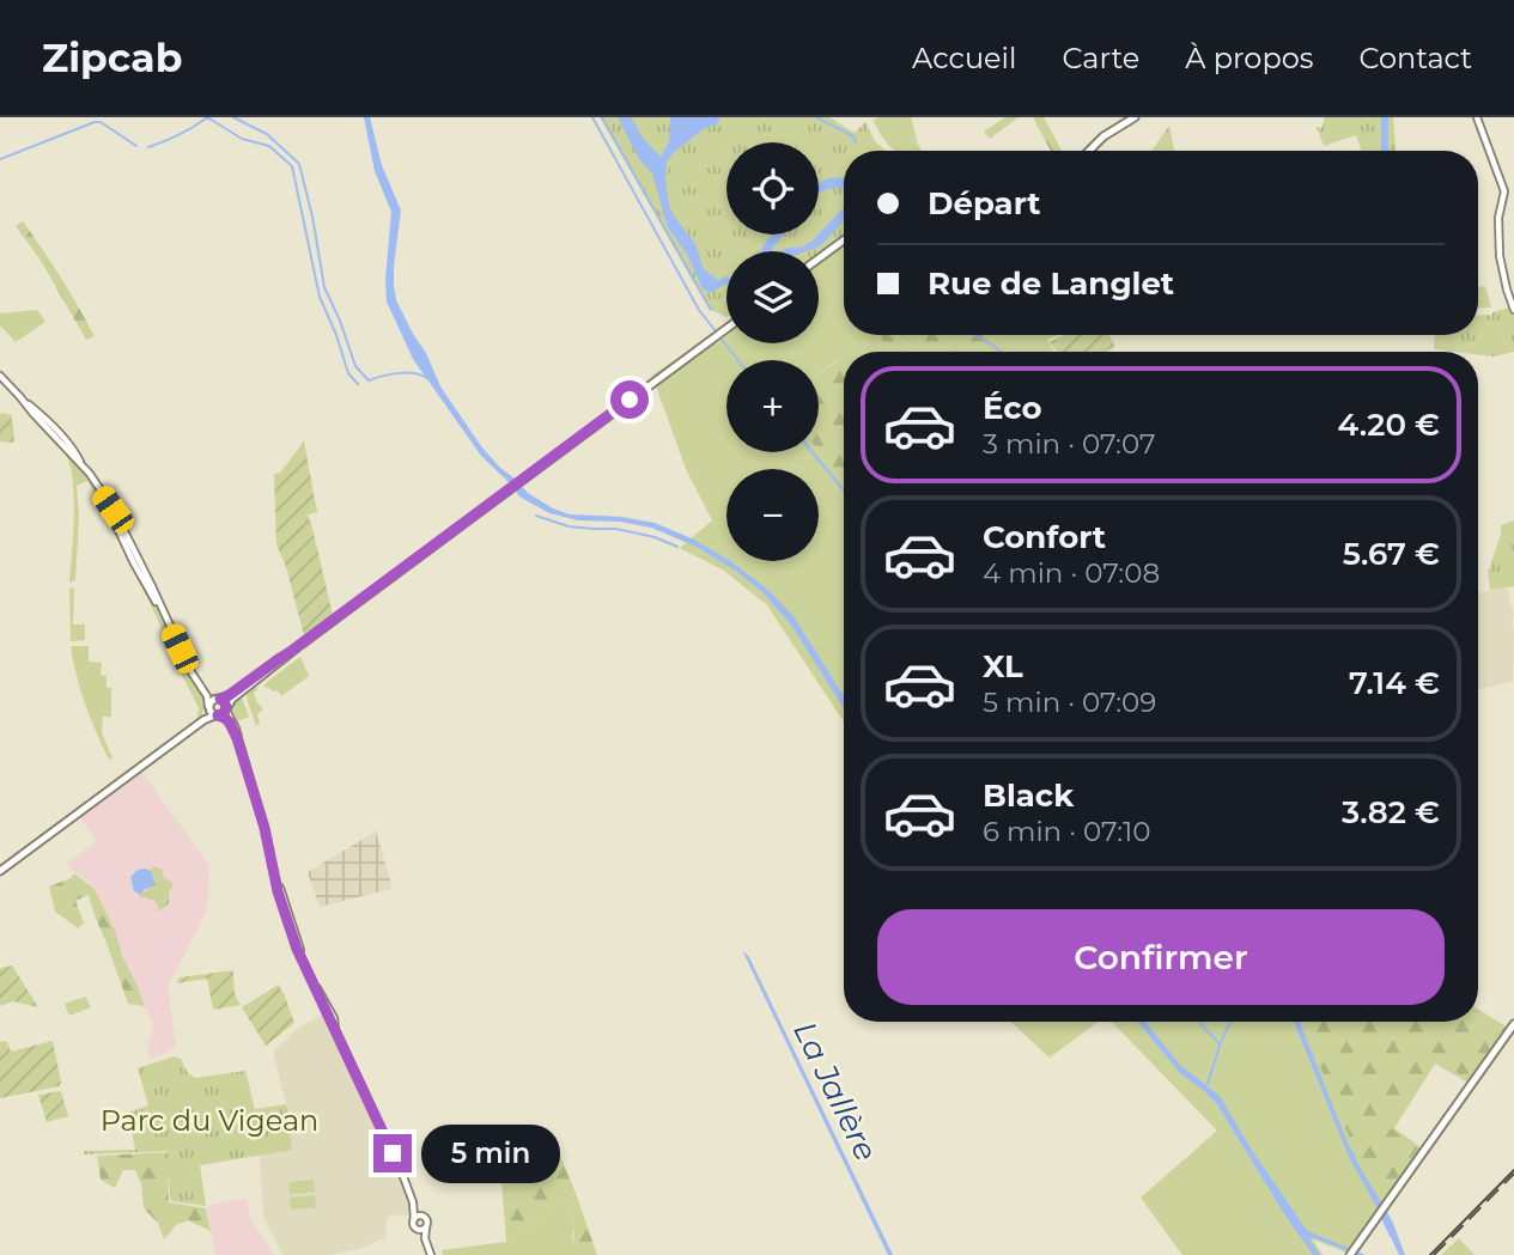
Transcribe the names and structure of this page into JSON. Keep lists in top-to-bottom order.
{
  "water": ["La Jallère"],
  "parks": ["Parc du Vigean"],
  "page": {
    "header": "Zipcab",
    "nav": [
      "Accueil",
      "Carte",
      "À propos",
      "Contact"
    ],
    "map_buttons": ["+", "−"],
    "banner": ["Départ", "Rue de Langlet"],
    "list": [
      {
        "name": "Éco",
        "note": "3 min · 07:07",
        "value": "4.20 €"
      },
      {
        "name": "Confort",
        "note": "4 min · 07:08",
        "value": "5.67 €"
      },
      {
        "name": "XL",
        "note": "5 min · 07:09",
        "value": "7.14 €"
      },
      {
        "name": "Black",
        "note": "6 min · 07:10",
        "value": "3.82 €"
      }
    ],
    "buttons": "Confirmer",
    "bubble": "5 min"
  }
}
